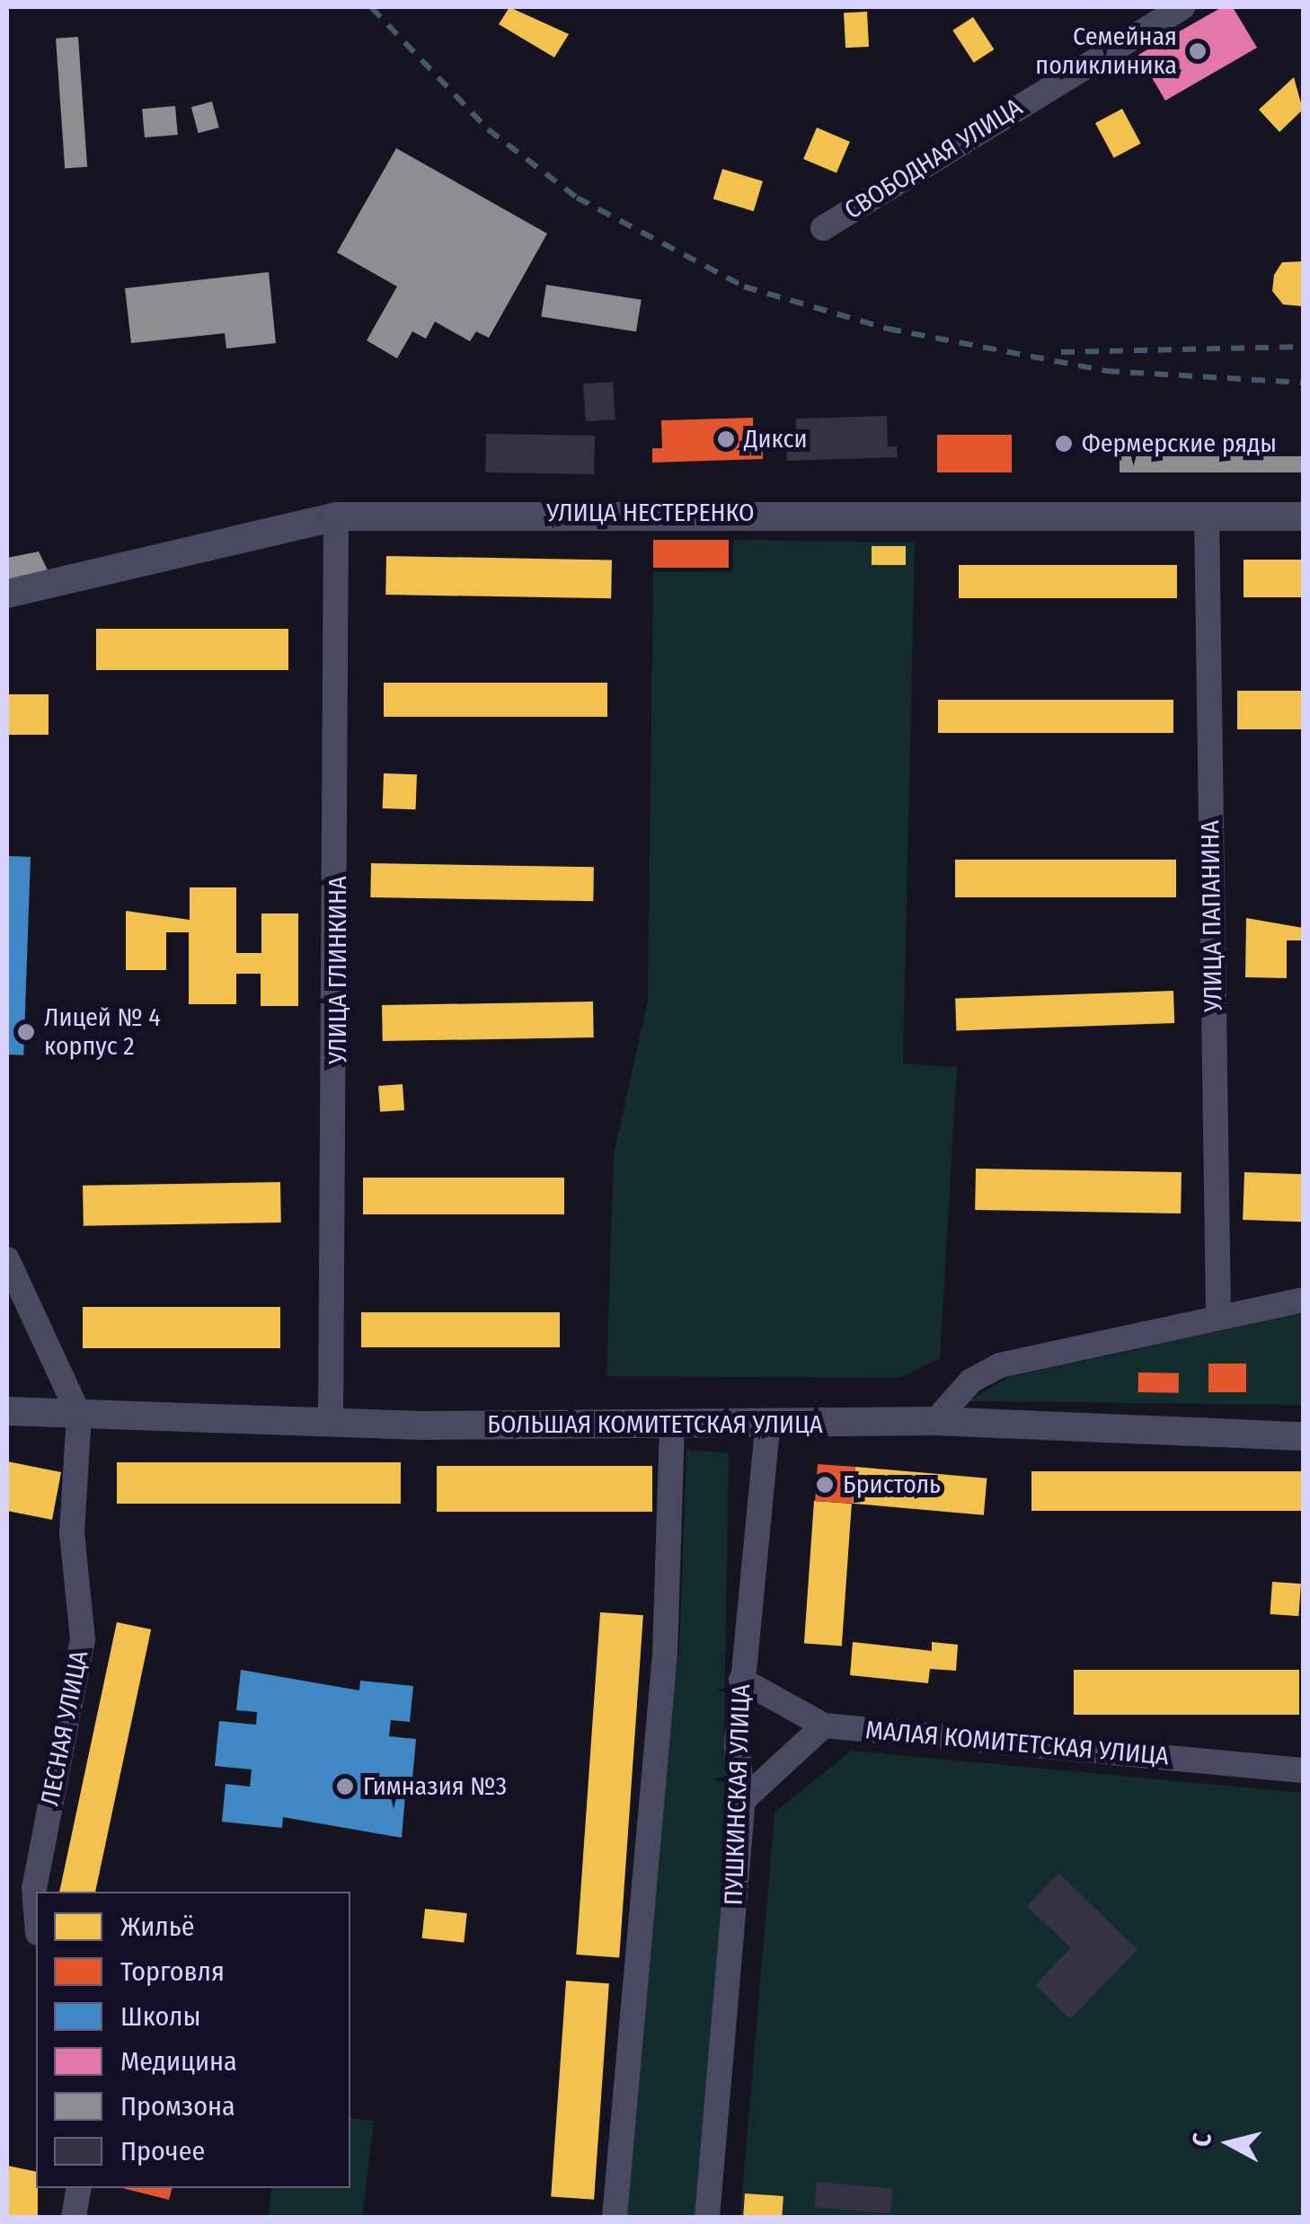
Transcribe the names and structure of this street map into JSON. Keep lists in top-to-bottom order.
{
  "streets": {
    "street": [
      "СВОБОДНАЯ УЛИЦА",
      "УЛИЦА НЕСТЕРЕНКО",
      "УЛИЦА ПАПАНИНА",
      "УЛИЦА ГЛИНКИНА",
      "БОЛЬШАЯ КОМИТЕТСКАЯ УЛИЦА",
      "ЛЕСНАЯ УЛИЦА",
      "МАЛАЯ КОМИТЕТСКАЯ УЛИЦА",
      "ПУШКИНСКАЯ УЛИЦА"
    ]
  },
  "crossings": [
    ["УЛИЦА НЕСТЕРЕНКО", "УЛИЦА ПАПАНИНА"],
    ["УЛИЦА НЕСТЕРЕНКО", "УЛИЦА ГЛИНКИНА"],
    ["УЛИЦА ГЛИНКИНА", "БОЛЬШАЯ КОМИТЕТСКАЯ УЛИЦА"],
    ["БОЛЬШАЯ КОМИТЕТСКАЯ УЛИЦА", "ЛЕСНАЯ УЛИЦА"],
    ["БОЛЬШАЯ КОМИТЕТСКАЯ УЛИЦА", "ПУШКИНСКАЯ УЛИЦА"],
    ["МАЛАЯ КОМИТЕТСКАЯ УЛИЦА", "ПУШКИНСКАЯ УЛИЦА"]
  ],
  "places": [
    "Семейная поликлиника",
    "Дикси",
    "Фермерские ряды",
    "Лицей № 4 корпус 2",
    "Бристоль",
    "Гимназия №3"
  ],
  "legend": [
    "Жильё",
    "Торговля",
    "Школы",
    "Медицина",
    "Промзона",
    "Прочее"
  ],
  "north": "left"
}
